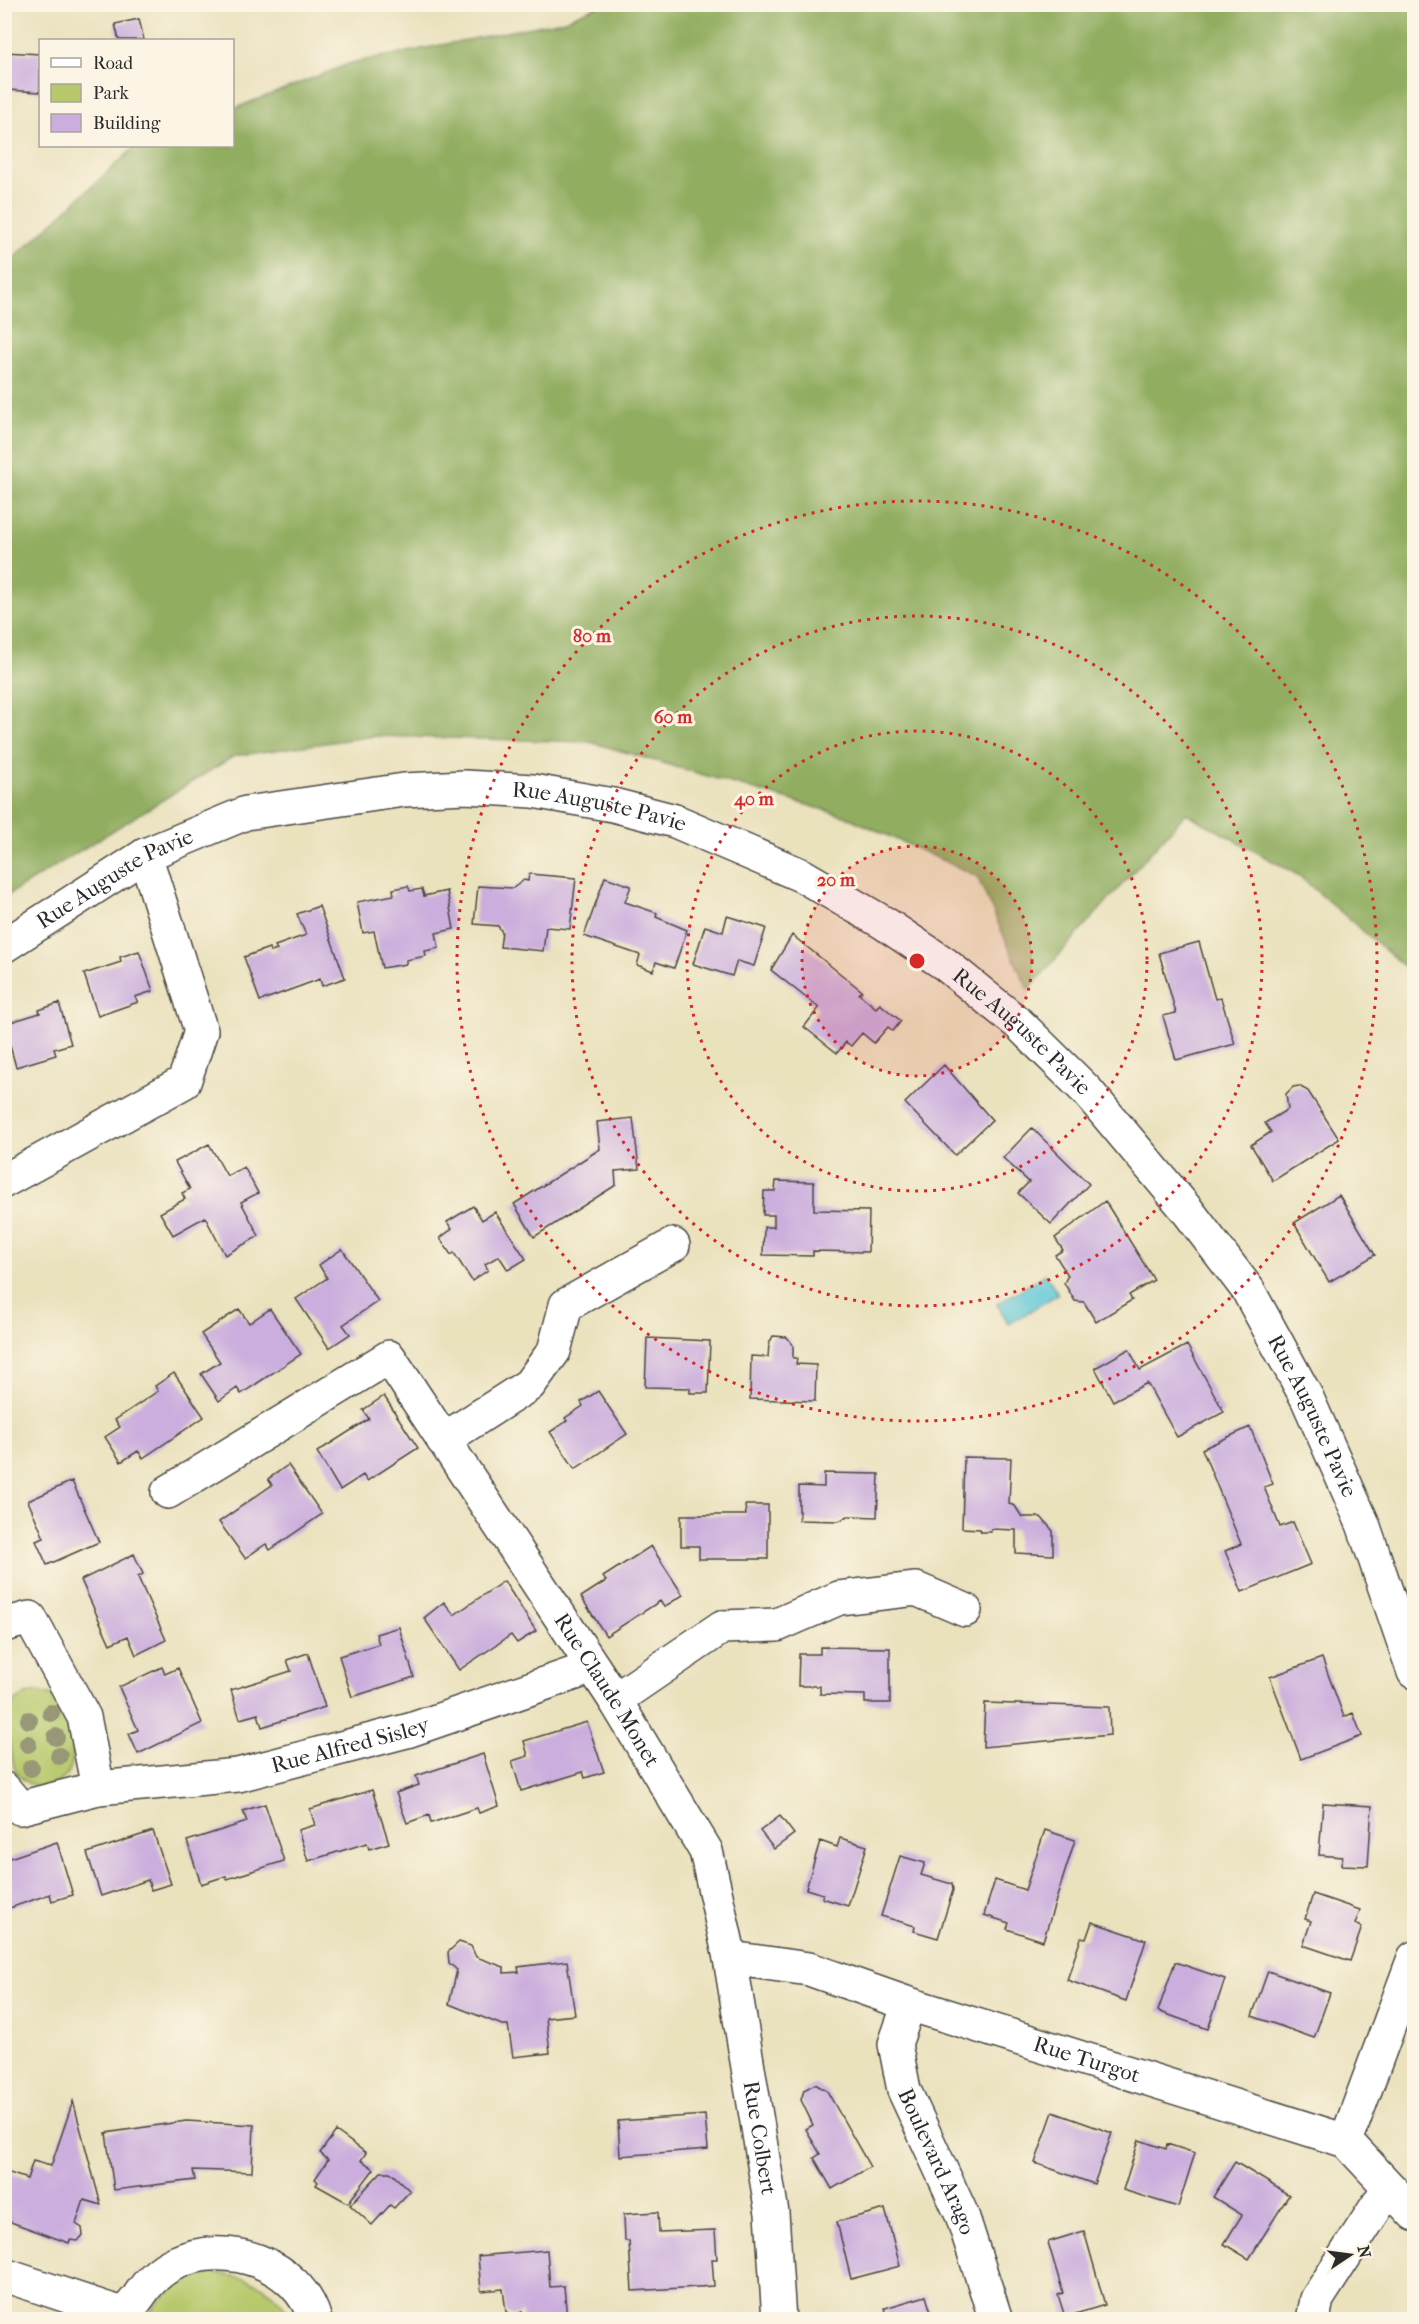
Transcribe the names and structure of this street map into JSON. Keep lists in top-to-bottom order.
{
  "streets": {
    "street": [
      "Rue Auguste Pavie",
      "Rue Claude Monet",
      "Rue Alfred Sisley",
      "Rue Turgot",
      "Rue Colbert",
      "Boulevard Arago"
    ]
  },
  "crossings": [
    ["Rue Claude Monet", "Rue Alfred Sisley"],
    ["Rue Claude Monet", "Rue Turgot"],
    ["Rue Claude Monet", "Rue Colbert"],
    ["Rue Turgot", "Rue Colbert"],
    ["Rue Turgot", "Boulevard Arago"]
  ],
  "legend": ["Road", "Park", "Building"],
  "north": "right",
  "rings": [
    "80 m",
    "60 m",
    "40 m",
    "20 m"
  ]
}
